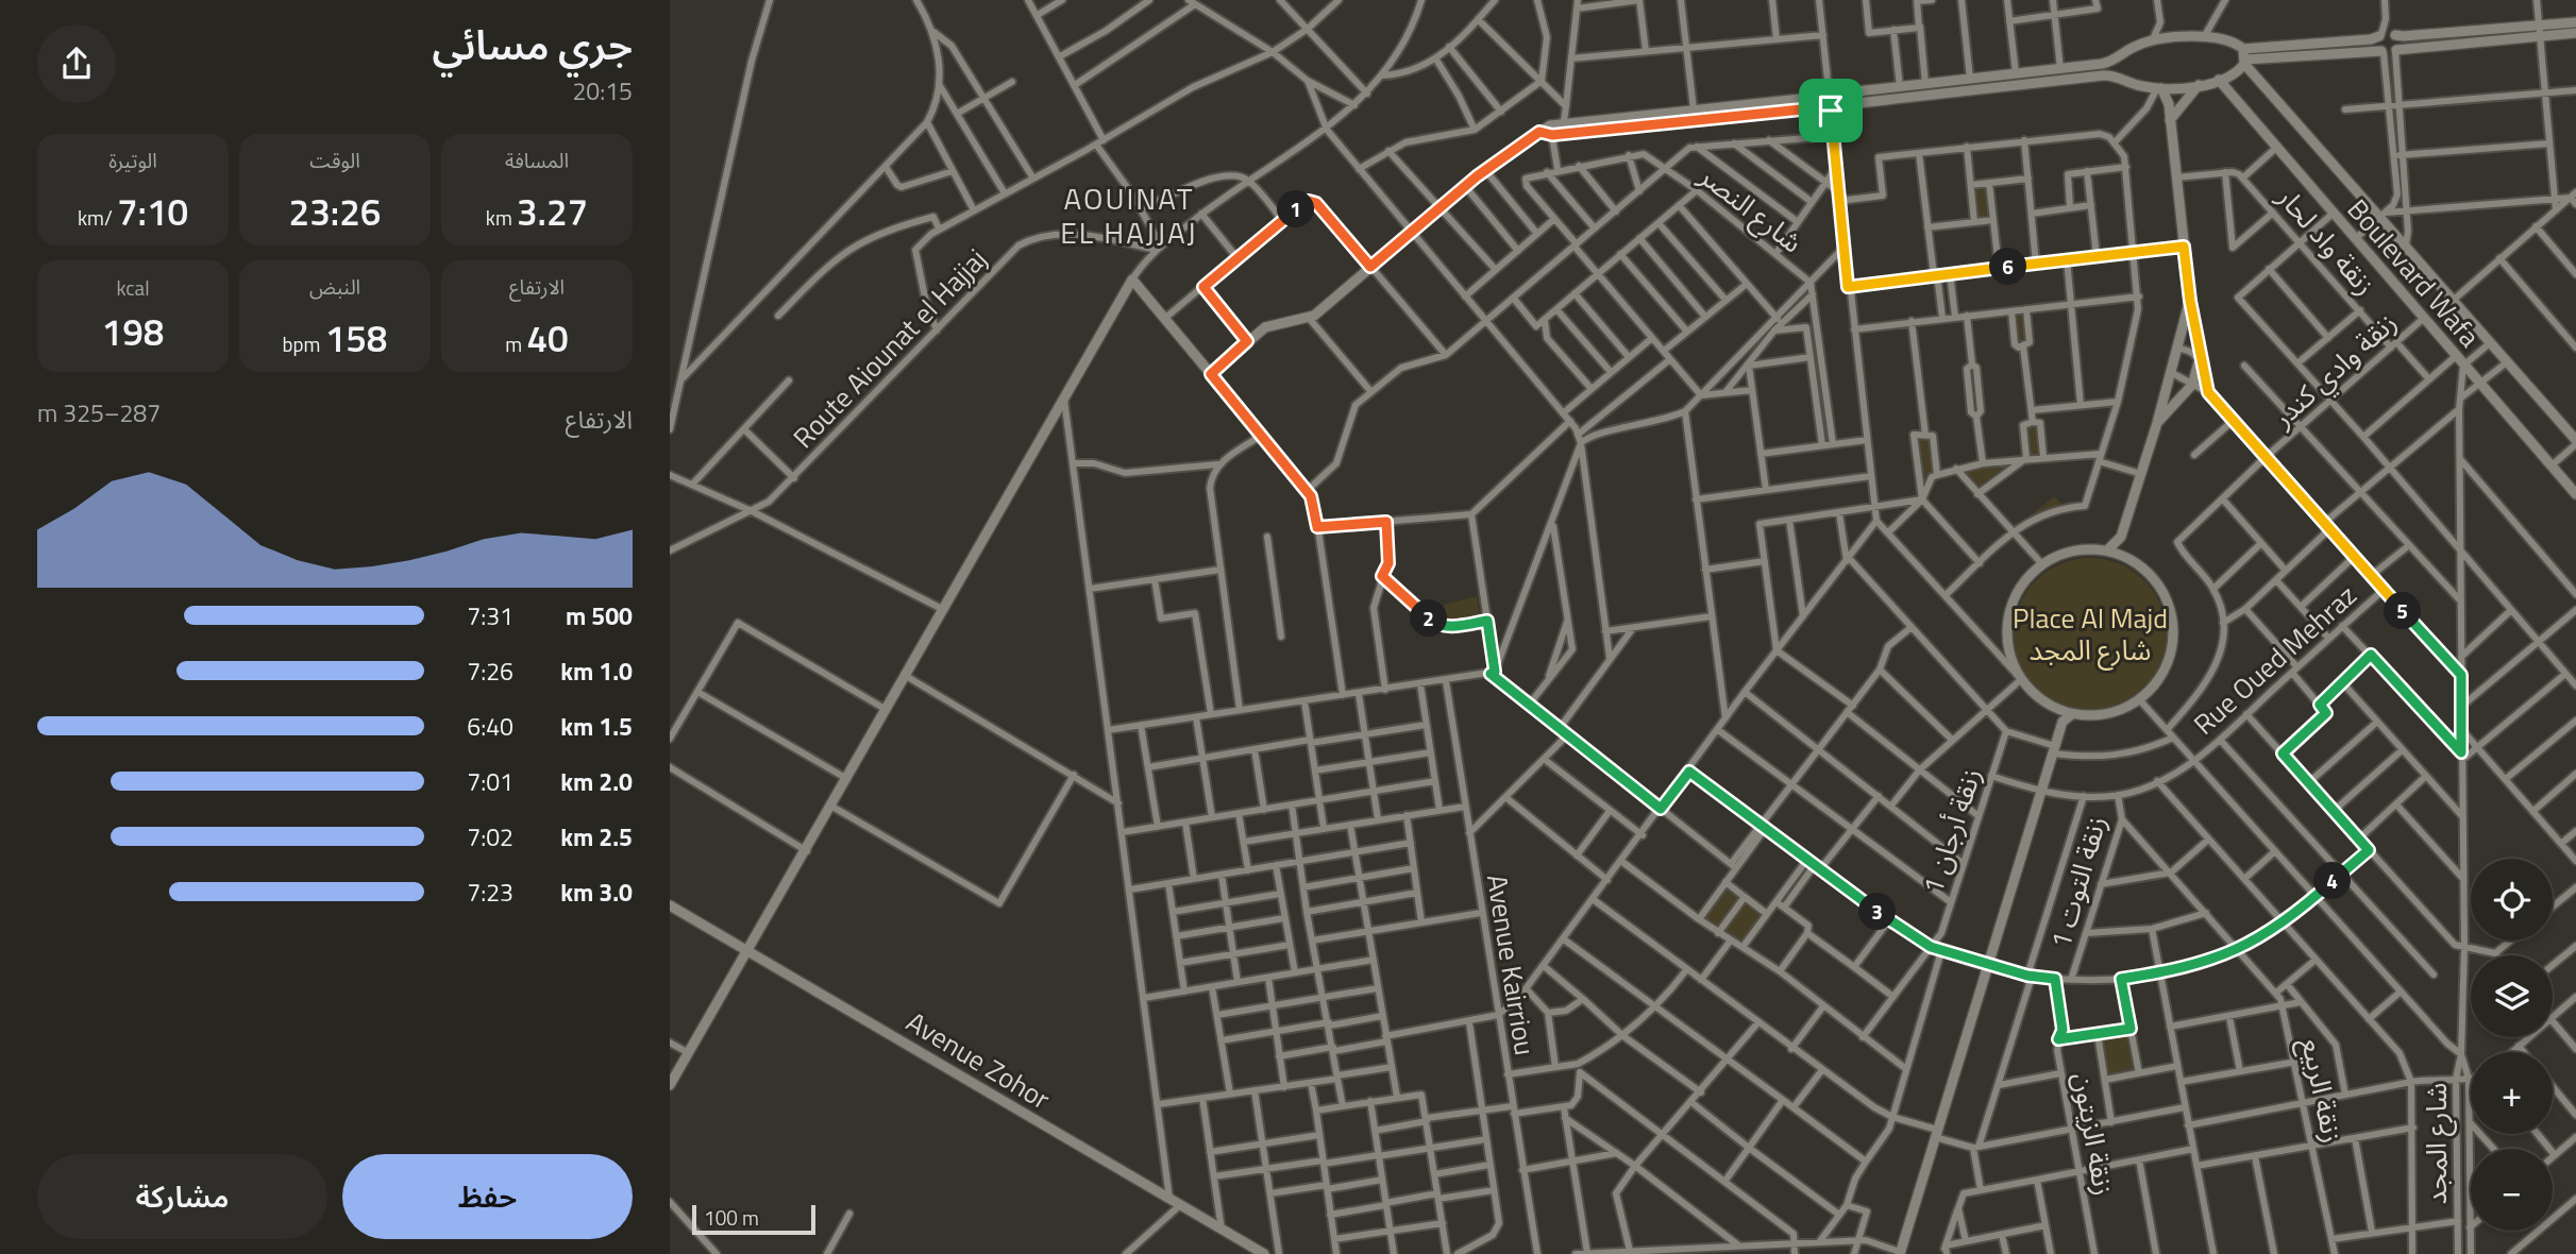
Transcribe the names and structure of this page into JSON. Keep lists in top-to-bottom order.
{
  "streets": {
    "street": [
      "شارع النصر",
      "زنقة واد لحار",
      "Boulevard Wafa",
      "Route Aiounat el Hajjaj",
      "زنقة وادي كندر",
      "Rue Oued Mehraz",
      "زنقة أرجان 1",
      "زنقة التوت 1",
      "Avenue Kairriou",
      "Avenue Zohor",
      "زنقة الربيع",
      "زنقة الزيتون",
      "شارع المجد"
    ]
  },
  "crossings": [
    ["زنقة واد لحار", "زنقة وادي كندر"],
    ["Boulevard Wafa", "زنقة وادي كندر"],
    ["Rue Oued Mehraz", "زنقة أرجان 1"],
    ["Rue Oued Mehraz", "زنقة التوت 1"],
    ["زنقة التوت 1", "زنقة الربيع"]
  ],
  "districts": ["AOUINAT EL HAJJAJ"],
  "parks": ["Place Al Majd شارع المجد"],
  "scale_bar": "100 m",
  "page": {
    "heading": ["جري مسائي", "20:15"],
    "stats": [
      ["المسافة", "3.27 km"],
      ["الوقت", "23:26"],
      ["الوتيرة", "7:10 /km"],
      ["الارتفاع", "40 m"],
      ["النبض", "158 bpm"],
      ["kcal", "198"]
    ],
    "pins": [
      "1",
      "6",
      "5",
      "2",
      "4",
      "3"
    ],
    "chart": ["الارتفاع", "287–325 m"],
    "list": [
      {
        "name": "500 m",
        "note": "7:31"
      },
      {
        "name": "1.0 km",
        "note": "7:26"
      },
      {
        "name": "1.5 km",
        "note": "6:40"
      },
      {
        "name": "2.0 km",
        "note": "7:01"
      },
      {
        "name": "2.5 km",
        "note": "7:02"
      },
      {
        "name": "3.0 km",
        "note": "7:23"
      }
    ],
    "map_buttons": ["+", "−"],
    "buttons": ["حفظ", "مشاركة"],
    "scale": "100 m"
  }
}
